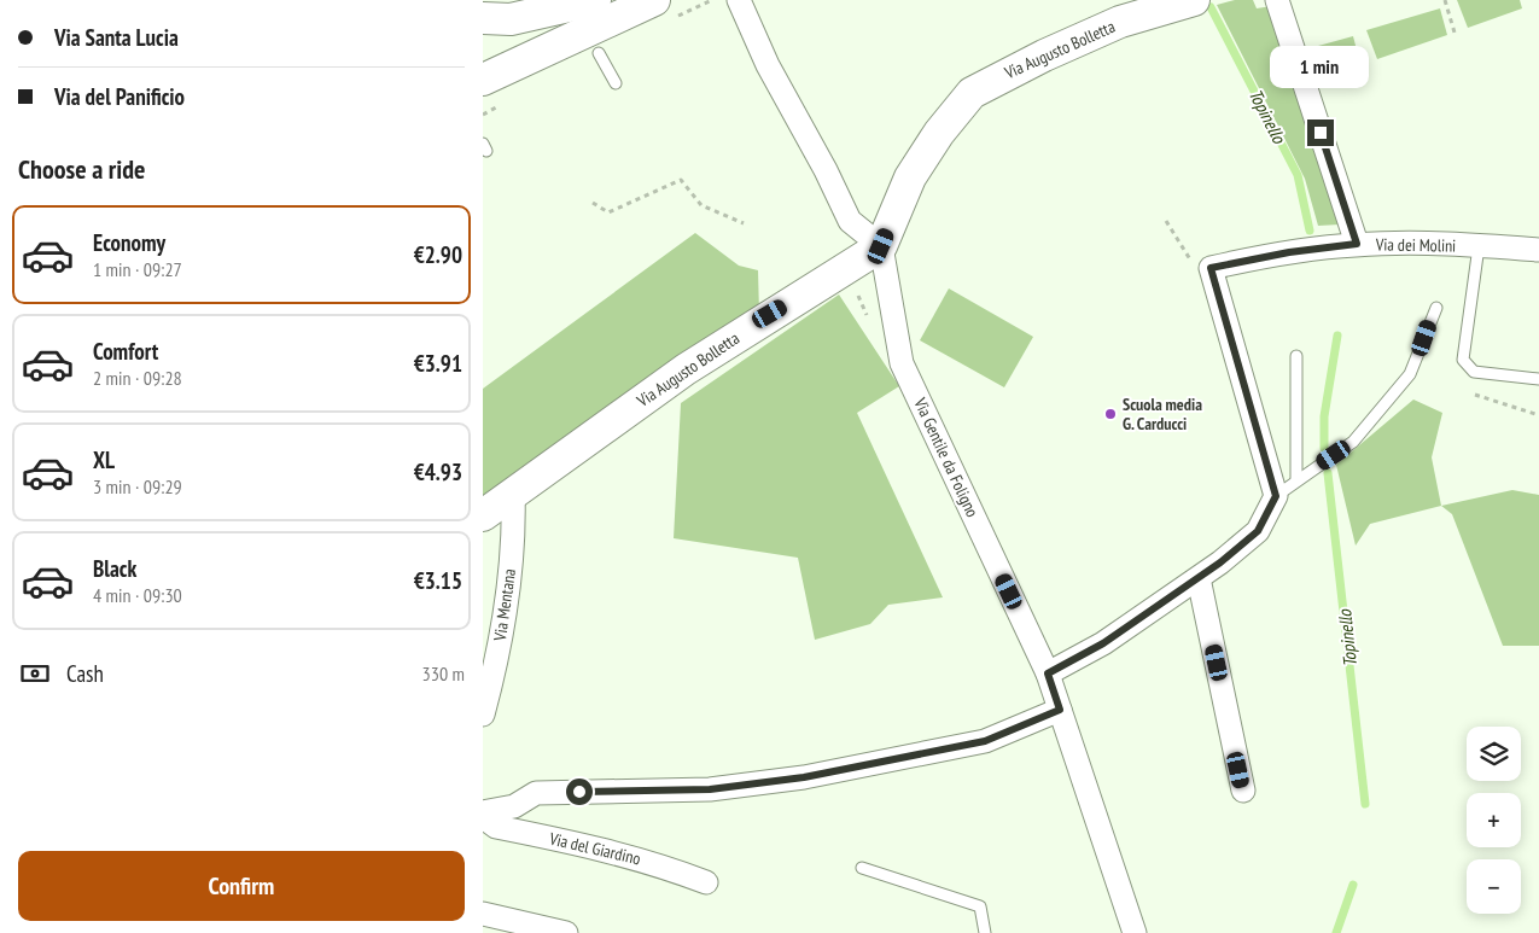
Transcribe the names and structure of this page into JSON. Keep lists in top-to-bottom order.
{
  "streets": {
    "main road": ["Via Augusto Bolletta"],
    "street": [
      "Via dei Molini",
      "Via Gentile da Foligno",
      "Via Mentana",
      "Via del Giardino"
    ]
  },
  "crossings": [
    ["Via Augusto Bolletta", "Via Gentile da Foligno"],
    ["Via Augusto Bolletta", "Via Mentana"]
  ],
  "water": ["Topinello"],
  "places": ["Scuola media G. Carducci"],
  "page": {
    "banner": ["Via Santa Lucia", "Via del Panificio"],
    "bubble": "1 min",
    "heading": "Choose a ride",
    "list": [
      {
        "name": "Economy",
        "note": "1 min · 09:27",
        "value": "€2.90"
      },
      {
        "name": "Comfort",
        "note": "2 min · 09:28",
        "value": "€3.91"
      },
      {
        "name": "XL",
        "note": "3 min · 09:29",
        "value": "€4.93"
      },
      {
        "name": "Black",
        "note": "4 min · 09:30",
        "value": "€3.15"
      }
    ],
    "pay": ["Cash", "330 m"],
    "map_buttons": ["+", "−"],
    "buttons": "Confirm"
  }
}
